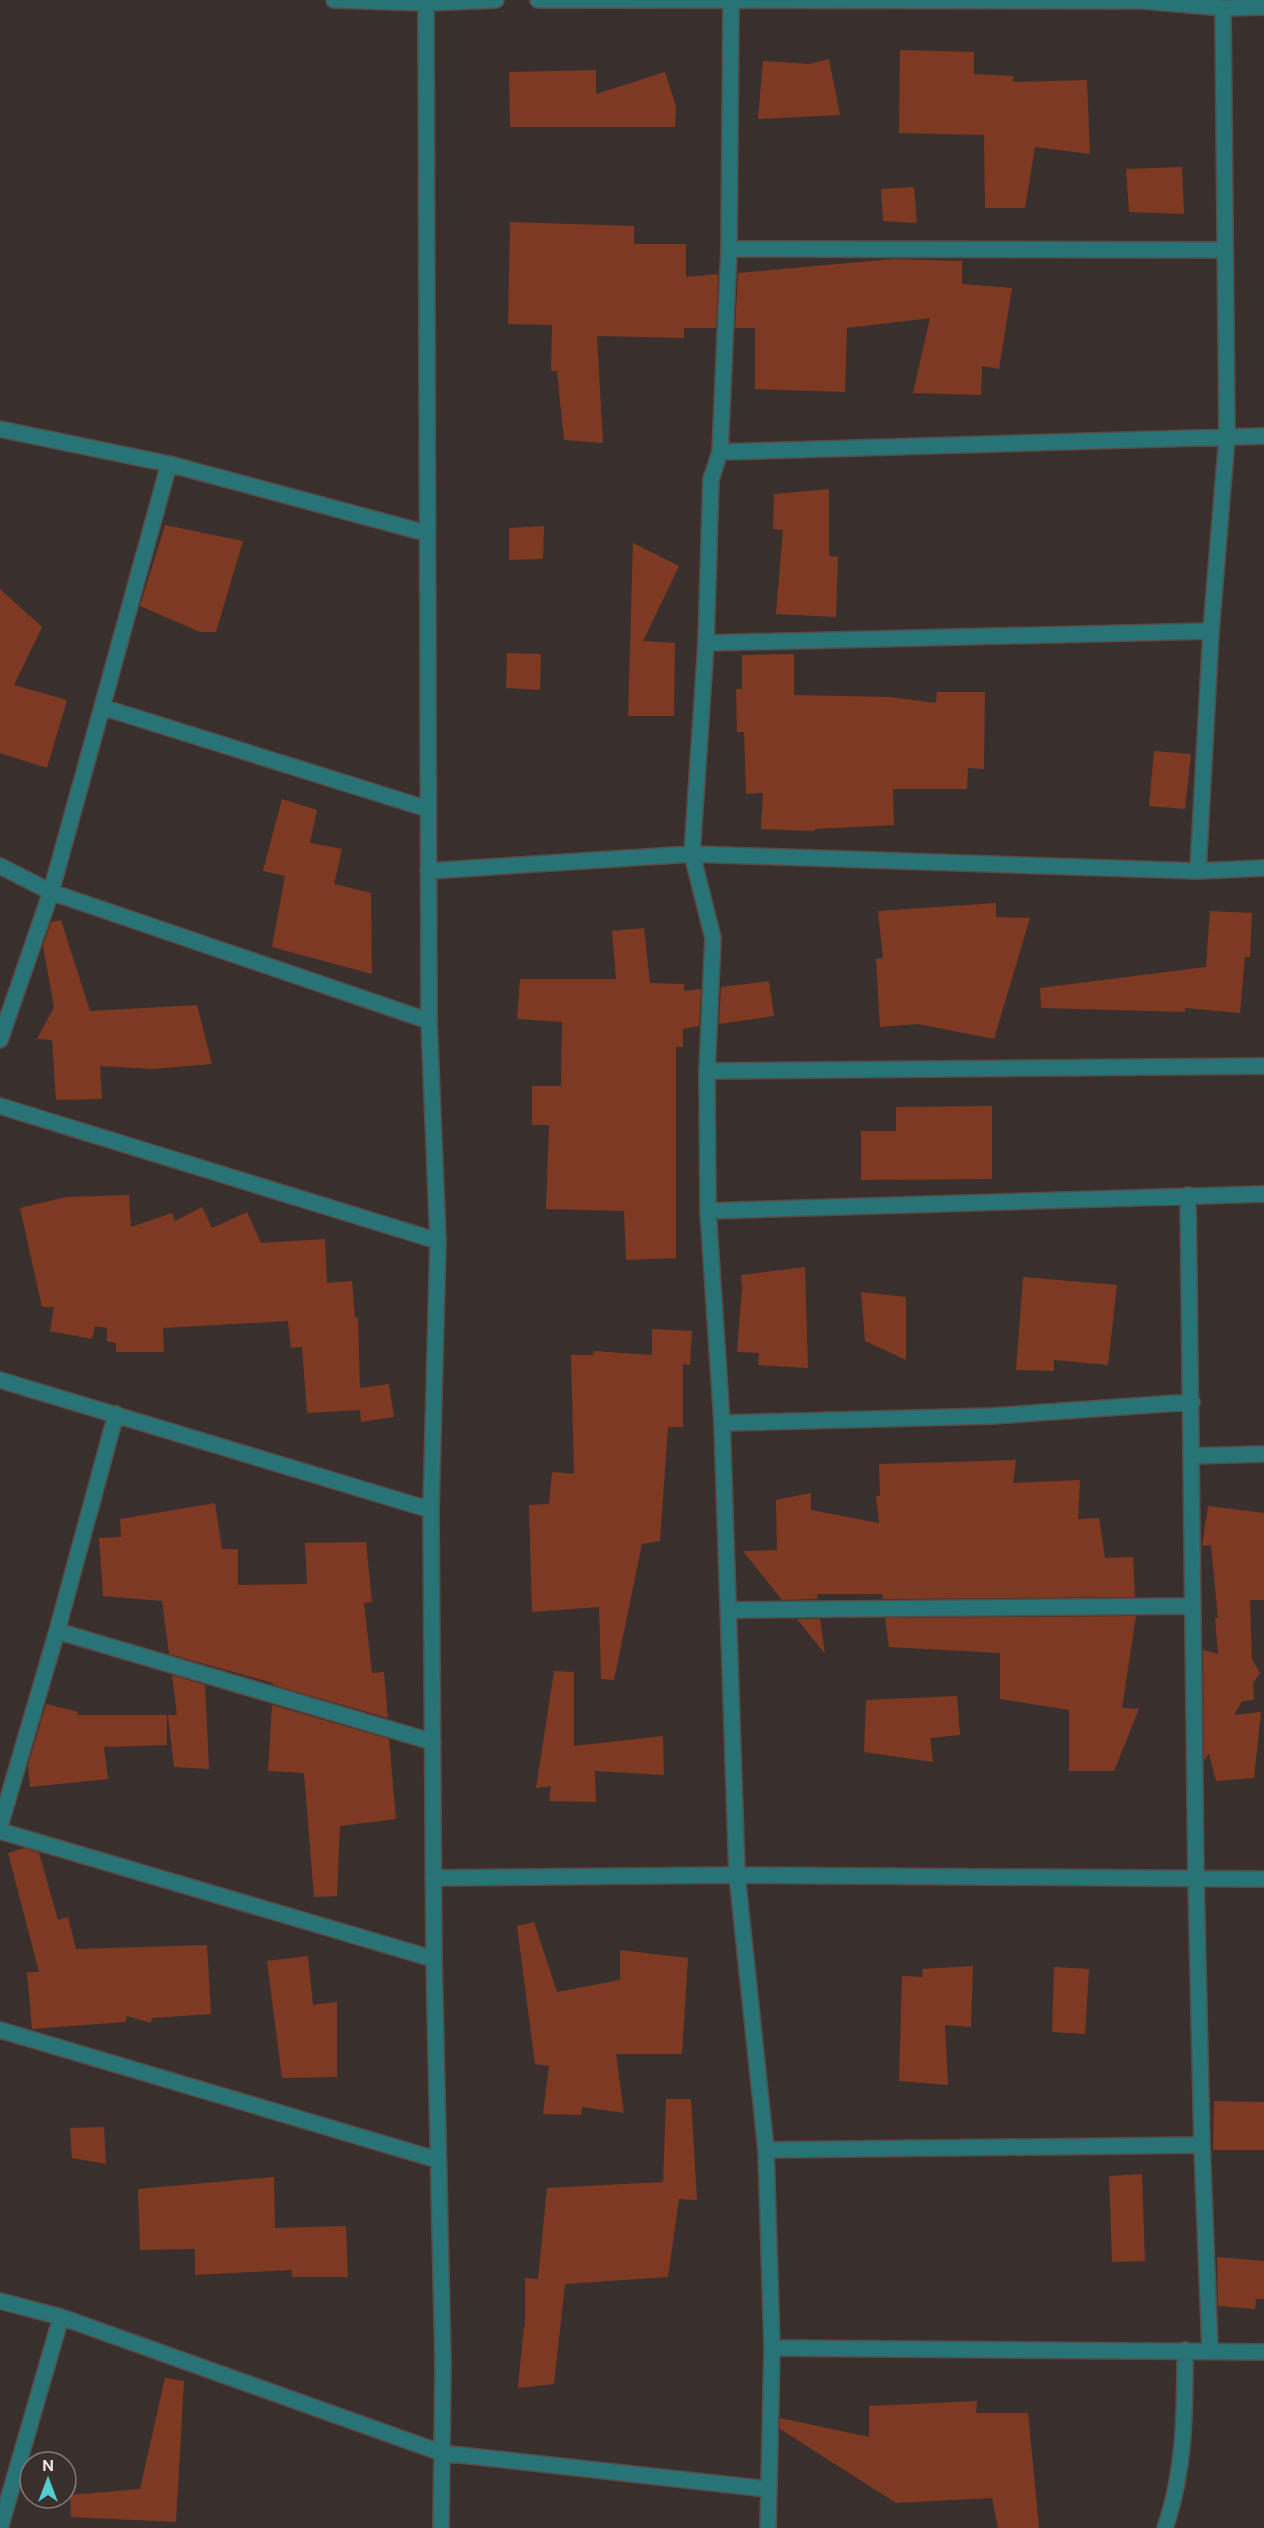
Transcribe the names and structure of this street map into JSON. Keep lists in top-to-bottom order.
{
  "north": "top"
}
